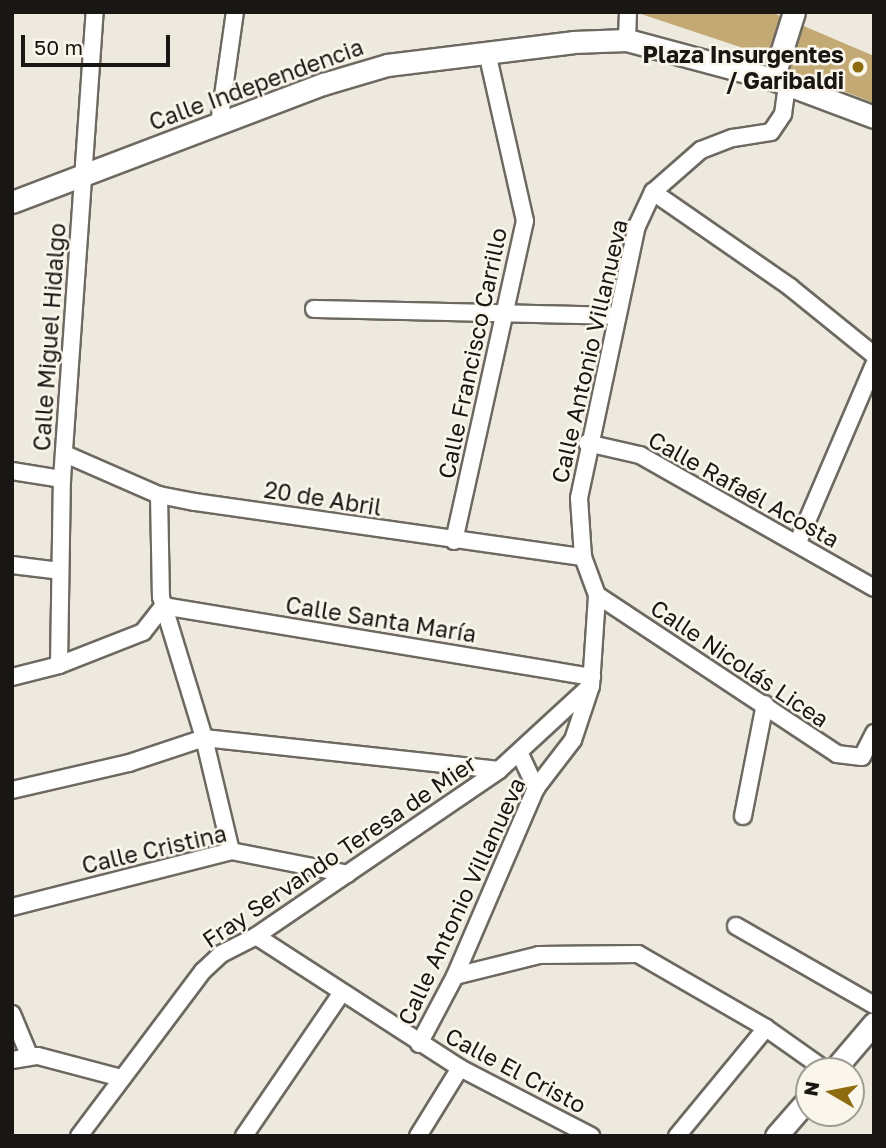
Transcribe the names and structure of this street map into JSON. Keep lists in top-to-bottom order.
{
  "streets": {
    "street": [
      "Calle Independencia",
      "Calle Miguel Hidalgo",
      "Calle Antonio Villanueva",
      "Calle Francisco Carrillo",
      "Calle Rafaél Acosta",
      "20 de Abril",
      "Calle Santa María",
      "Calle Nicolás Licea",
      "Calle Cristina",
      "Fray Servando Teresa de Mier",
      "Calle El Cristo"
    ]
  },
  "crossings": [
    ["Calle Independencia", "Calle Miguel Hidalgo"],
    ["Calle Independencia", "Calle Antonio Villanueva"],
    ["Calle Independencia", "Calle Francisco Carrillo"],
    ["Calle Miguel Hidalgo", "20 de Abril"],
    ["Calle Antonio Villanueva", "Calle Rafaél Acosta"],
    ["Calle Antonio Villanueva", "20 de Abril"],
    ["Calle Antonio Villanueva", "Calle Santa María"],
    ["Calle Antonio Villanueva", "Calle Nicolás Licea"],
    ["Calle Antonio Villanueva", "Fray Servando Teresa de Mier"],
    ["Calle Antonio Villanueva", "Calle El Cristo"],
    ["Calle Francisco Carrillo", "20 de Abril"],
    ["Calle Santa María", "Fray Servando Teresa de Mier"],
    ["Calle Cristina", "Fray Servando Teresa de Mier"],
    ["Fray Servando Teresa de Mier", "Calle El Cristo"]
  ],
  "places": ["Plaza Insurgentes / Garibaldi"],
  "scale_bar": "50 m",
  "north": "left"
}
